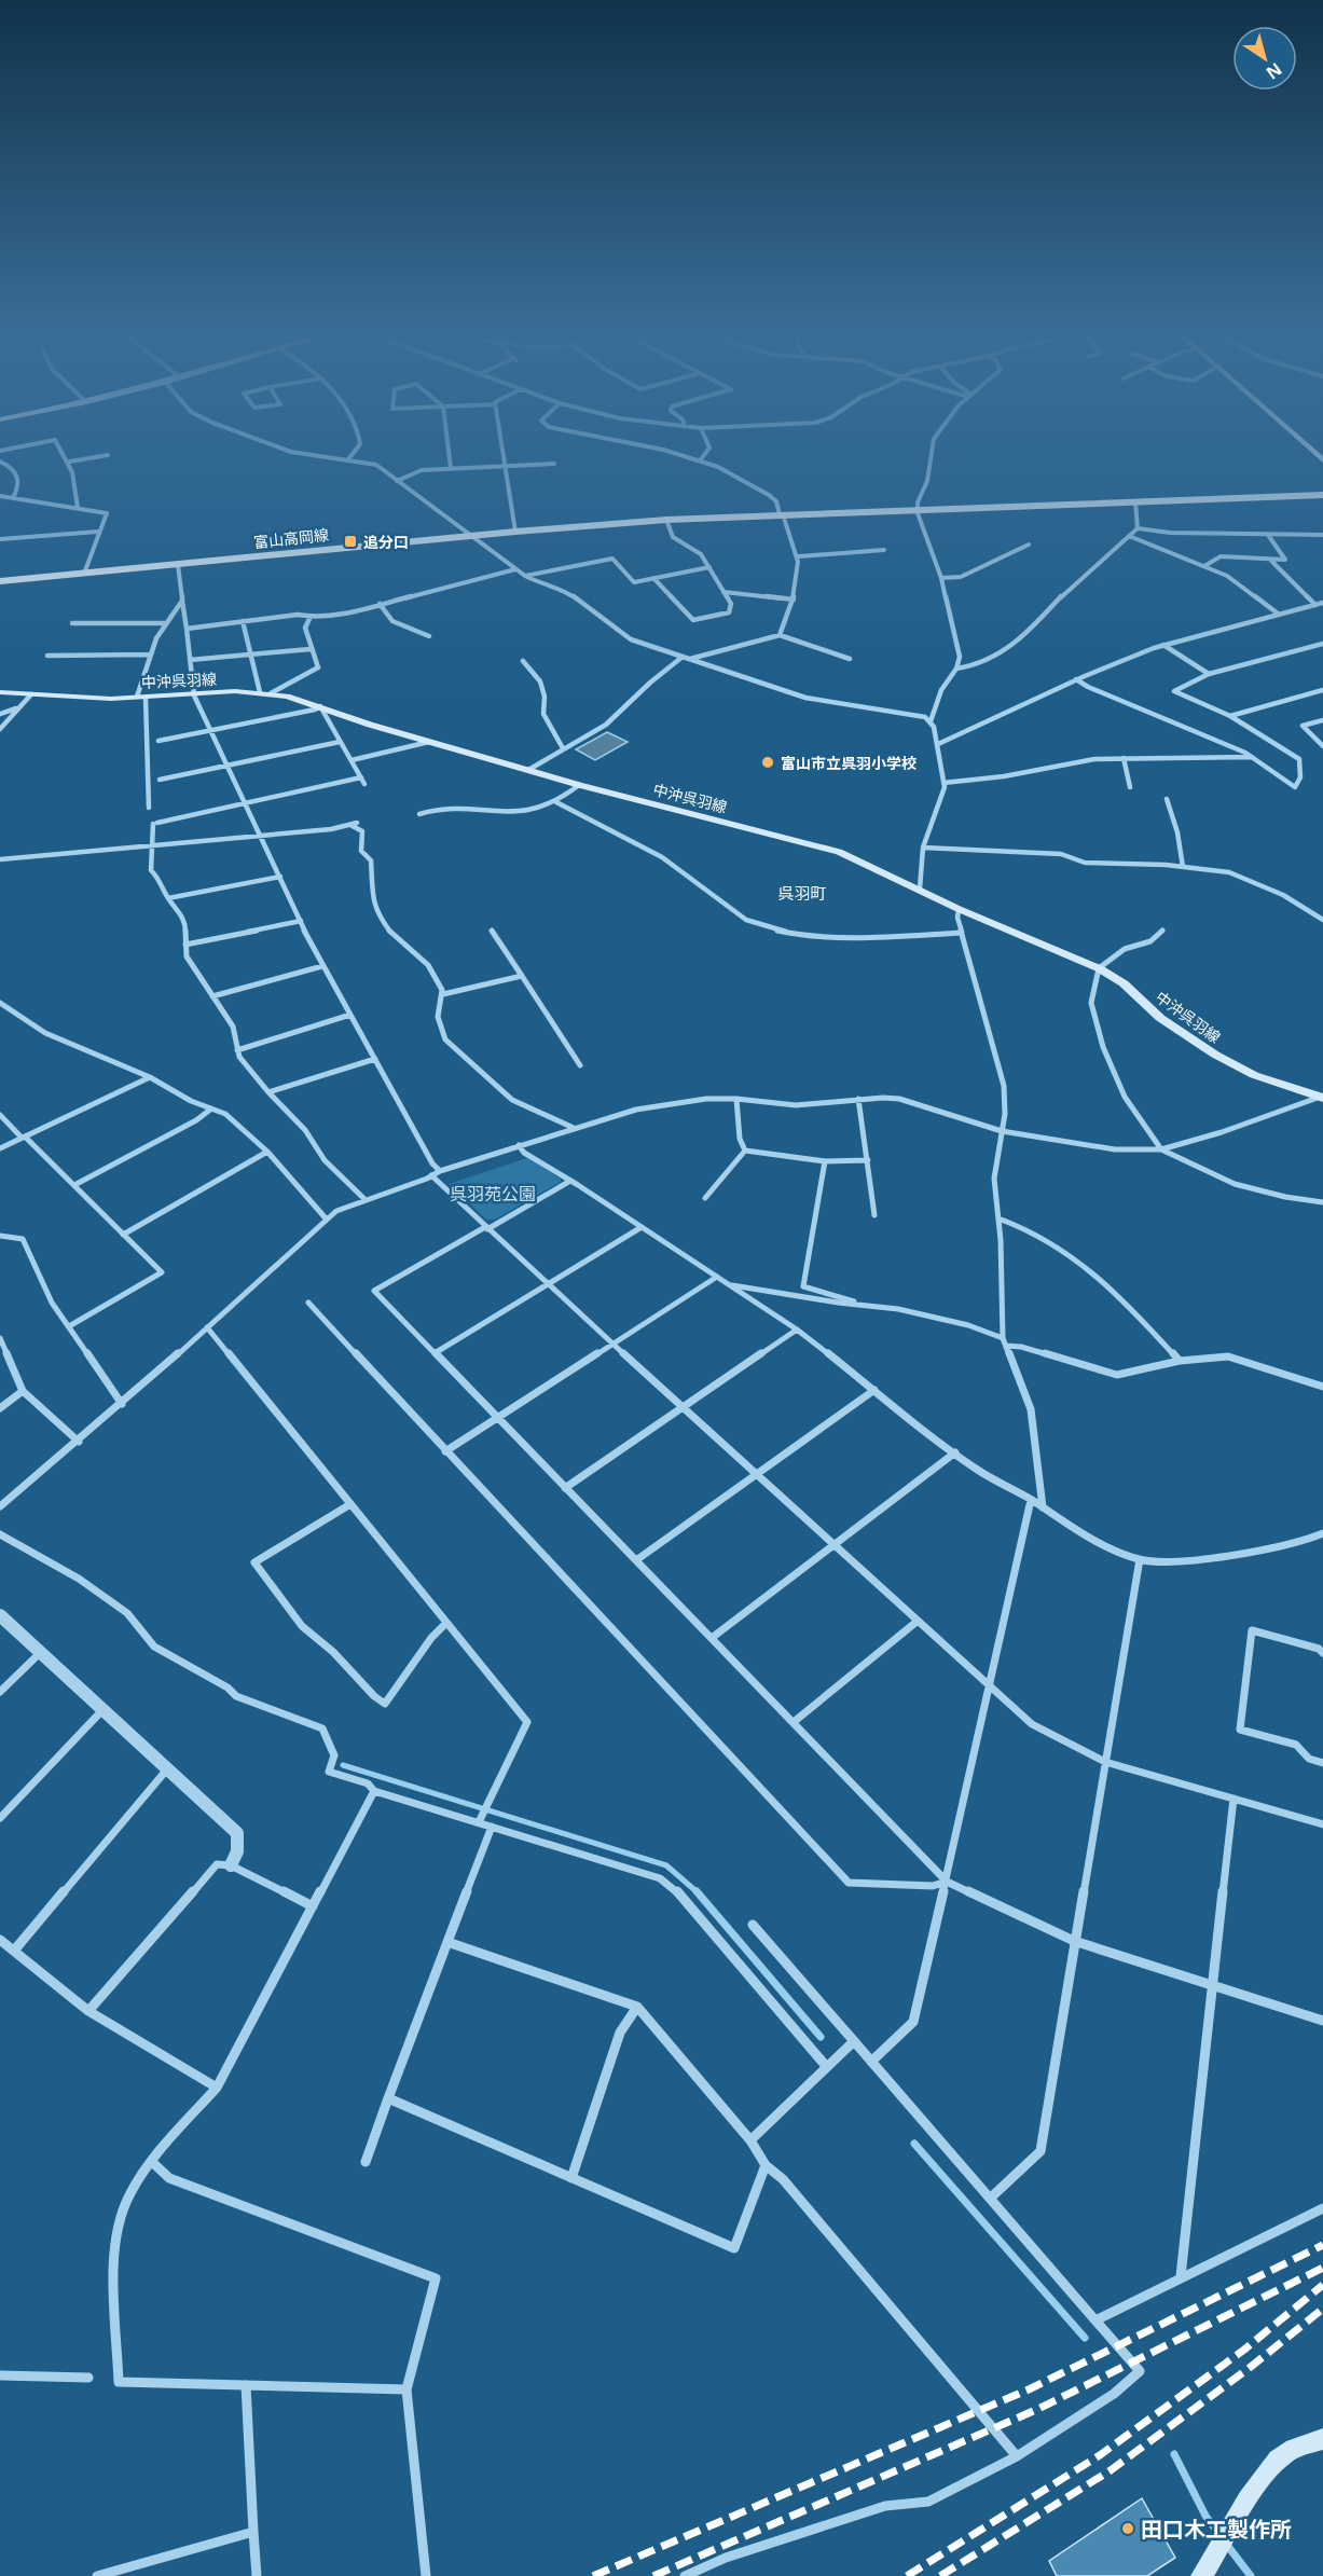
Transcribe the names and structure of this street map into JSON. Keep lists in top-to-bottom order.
{
  "streets": {
    "main road": ["富山高岡線", "中沖呉羽線"]
  },
  "districts": ["呉羽町"],
  "parks": ["呉羽苑公園"],
  "places": {
    "transit": ["追分口"],
    "other": ["富山市立呉羽小学校", "田口木工製作所"]
  },
  "north": "bottom right"
}
